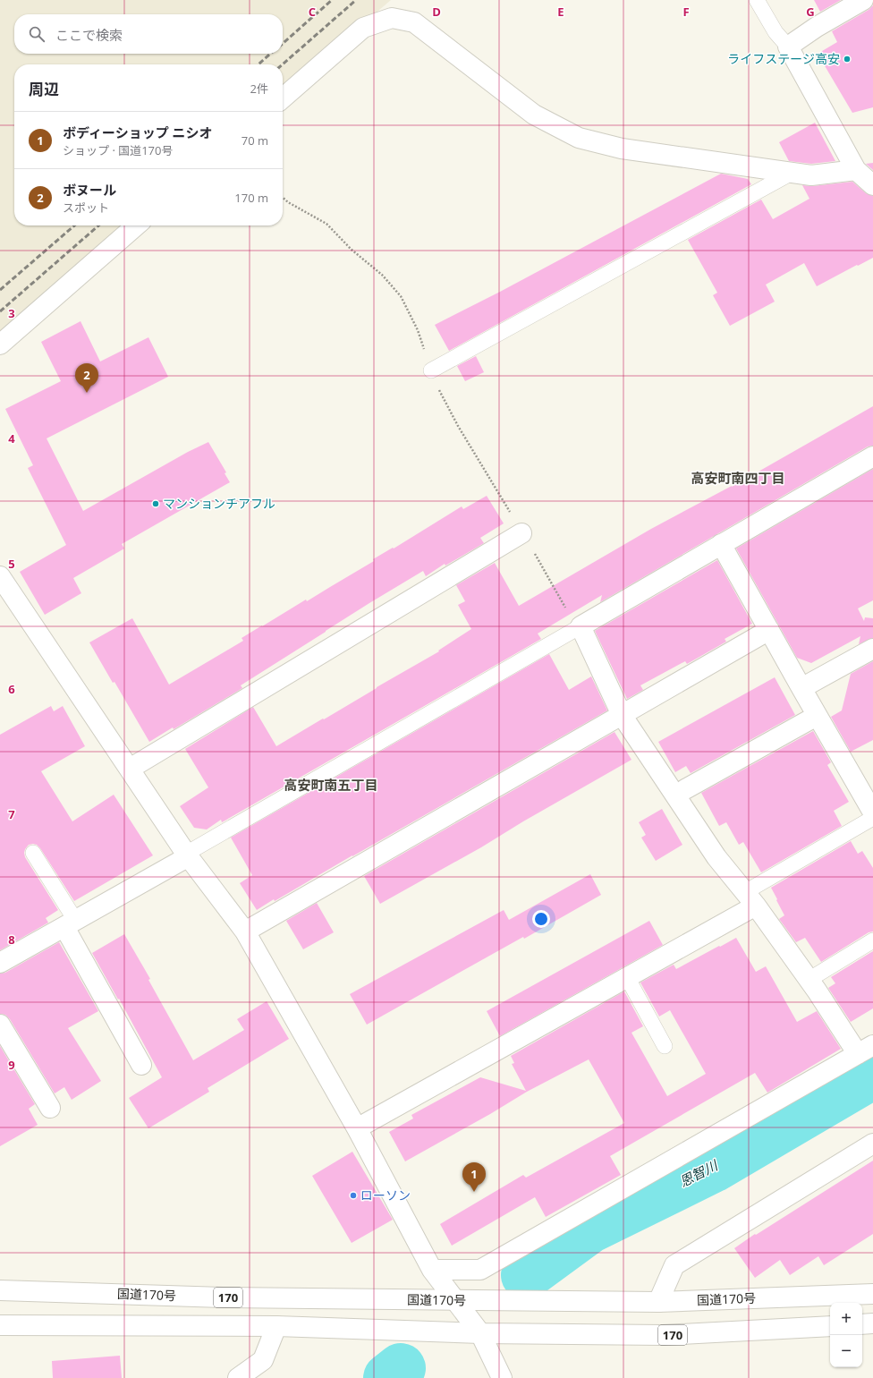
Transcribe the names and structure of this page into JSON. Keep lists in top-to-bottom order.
{
  "streets": {
    "main road": ["国道170号", "170"]
  },
  "districts": ["高安町南四丁目", "高安町南五丁目"],
  "water": ["恩智川"],
  "places": ["ライフステージ高安", "マンションチアフル", "ローソン"],
  "page": {
    "search": "ここで検索",
    "heading": ["周辺", "2件"],
    "list": [
      {
        "mark": "1",
        "name": "ボディーショップ ニシオ",
        "note": "ショップ · 国道170号",
        "value": "70 m"
      },
      {
        "mark": "2",
        "name": "ボヌール",
        "note": "スポット",
        "value": "170 m"
      }
    ],
    "pins": ["2", "1"],
    "map_buttons": ["+", "−"]
  },
  "grid": {
    "columns": [
      "C",
      "D",
      "E",
      "F",
      "G"
    ],
    "rows": [
      "3",
      "4",
      "5",
      "6",
      "7",
      "8",
      "9"
    ]
  }
}
